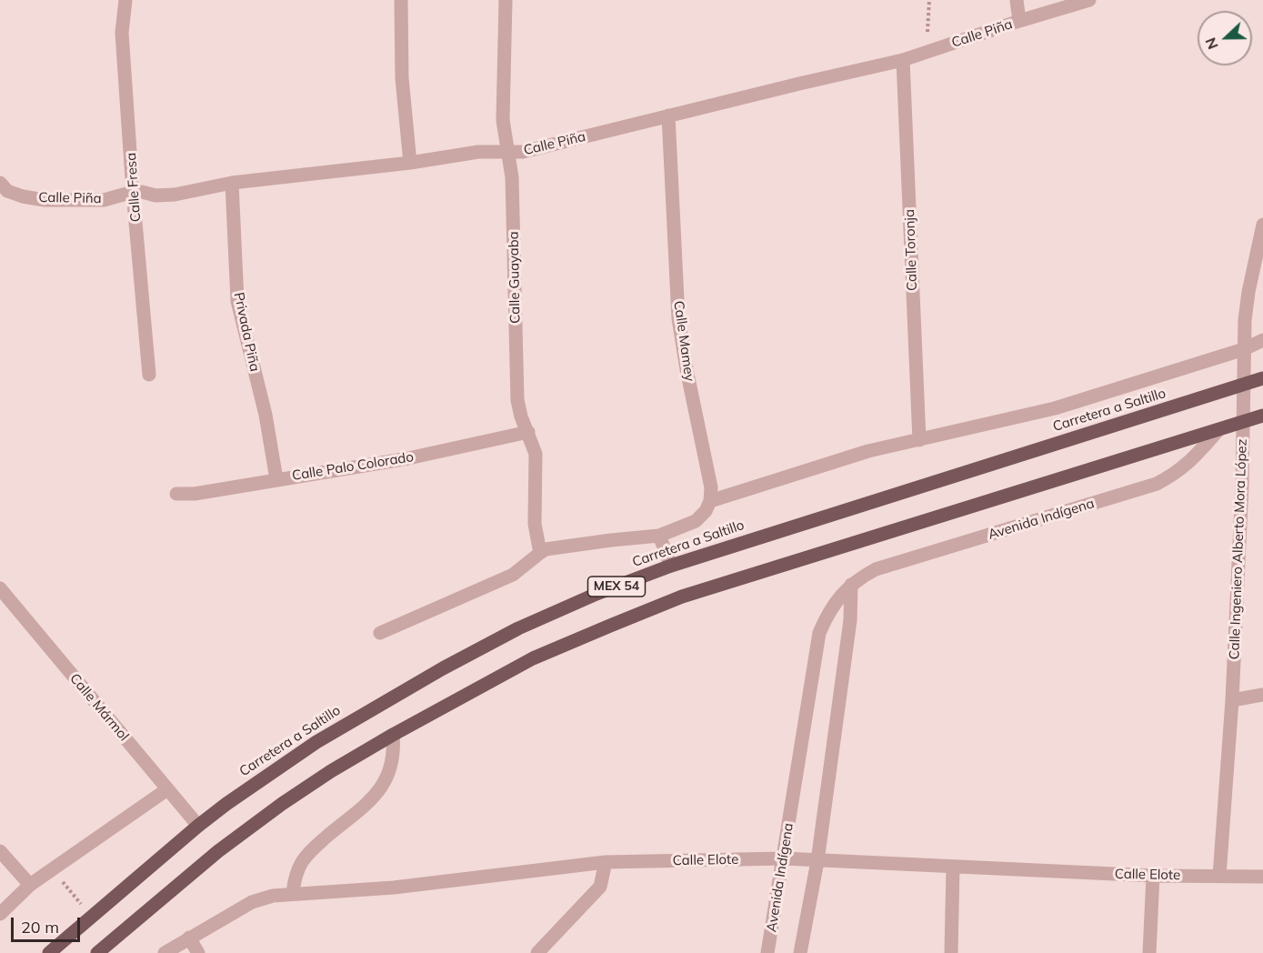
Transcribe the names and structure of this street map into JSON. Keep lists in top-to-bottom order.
{
  "streets": {
    "main road": ["Carretera a Saltillo", "MEX 54"],
    "street": [
      "Calle Piña",
      "Calle Fresa",
      "Calle Toronja",
      "Calle Guayaba",
      "Privada Piña",
      "Calle Mamey",
      "Calle Palo Colorado",
      "Avenida Indígena",
      "Calle Ingeniero Alberto Mora López",
      "Calle Mármol",
      "Calle Elote"
    ]
  },
  "crossings": [
    ["Calle Piña", "Calle Fresa"],
    ["Calle Piña", "Calle Toronja"],
    ["Calle Piña", "Calle Guayaba"],
    ["Calle Piña", "Privada Piña"],
    ["Calle Piña", "Calle Mamey"],
    ["Calle Guayaba", "Calle Palo Colorado"],
    ["Privada Piña", "Calle Palo Colorado"],
    ["Carretera a Saltillo", "Calle Ingeniero Alberto Mora López"],
    ["Carretera a Saltillo", "Calle Mármol"],
    ["Avenida Indígena", "MEX 54"],
    ["Avenida Indígena", "Calle Elote"],
    ["Calle Ingeniero Alberto Mora López", "MEX 54"],
    ["Calle Ingeniero Alberto Mora López", "Calle Elote"]
  ],
  "scale_bar": "20 m",
  "north": "left"
}
